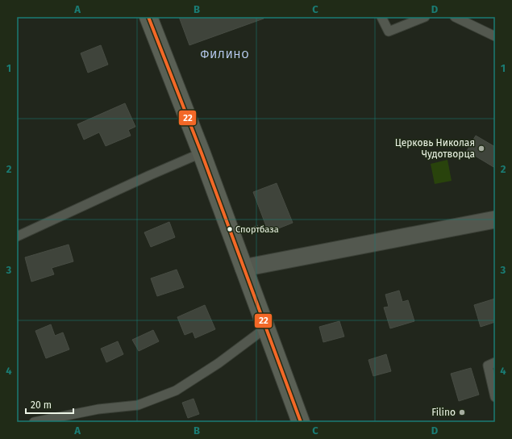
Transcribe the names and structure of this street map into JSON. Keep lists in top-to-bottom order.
{
  "districts": ["ФИЛИНО"],
  "places": ["Церковь Николая Чудотворца", "Спортбаза", "Filino"],
  "lines": ["transit line 22"],
  "scale_bar": "20 m",
  "grid": {
    "columns": [
      "A",
      "B",
      "C",
      "D"
    ],
    "rows": [
      "1",
      "2",
      "3",
      "4"
    ]
  }
}
